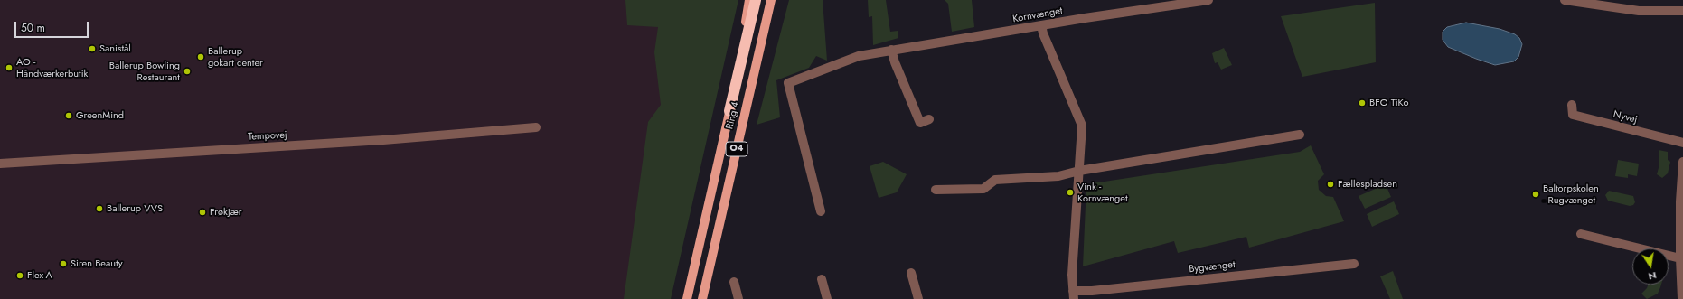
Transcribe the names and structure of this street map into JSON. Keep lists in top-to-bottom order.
{
  "streets": {
    "highway": ["O4"],
    "main road": ["Ring 4"],
    "street": [
      "Kornvænget",
      "Nyvej",
      "Tempovej",
      "Bygvænget"
    ]
  },
  "crossings": [
    ["Kornvænget", "Bygvænget"],
    ["Ring 4", "O4"]
  ],
  "places": [
    "Sanistål",
    "Ballerup gokart center",
    "AO - Håndværkerbutik",
    "Ballerup Bowling Restaurant",
    "BFO TiKo",
    "GreenMind",
    "Fællespladsen",
    "Vink - Kornvænget",
    "Baltorpskolen - Rugvænget",
    "Ballerup VVS",
    "Frøkjær",
    "Siren Beauty",
    "Flex-A"
  ],
  "scale_bar": "50 m",
  "north": "bottom"
}
